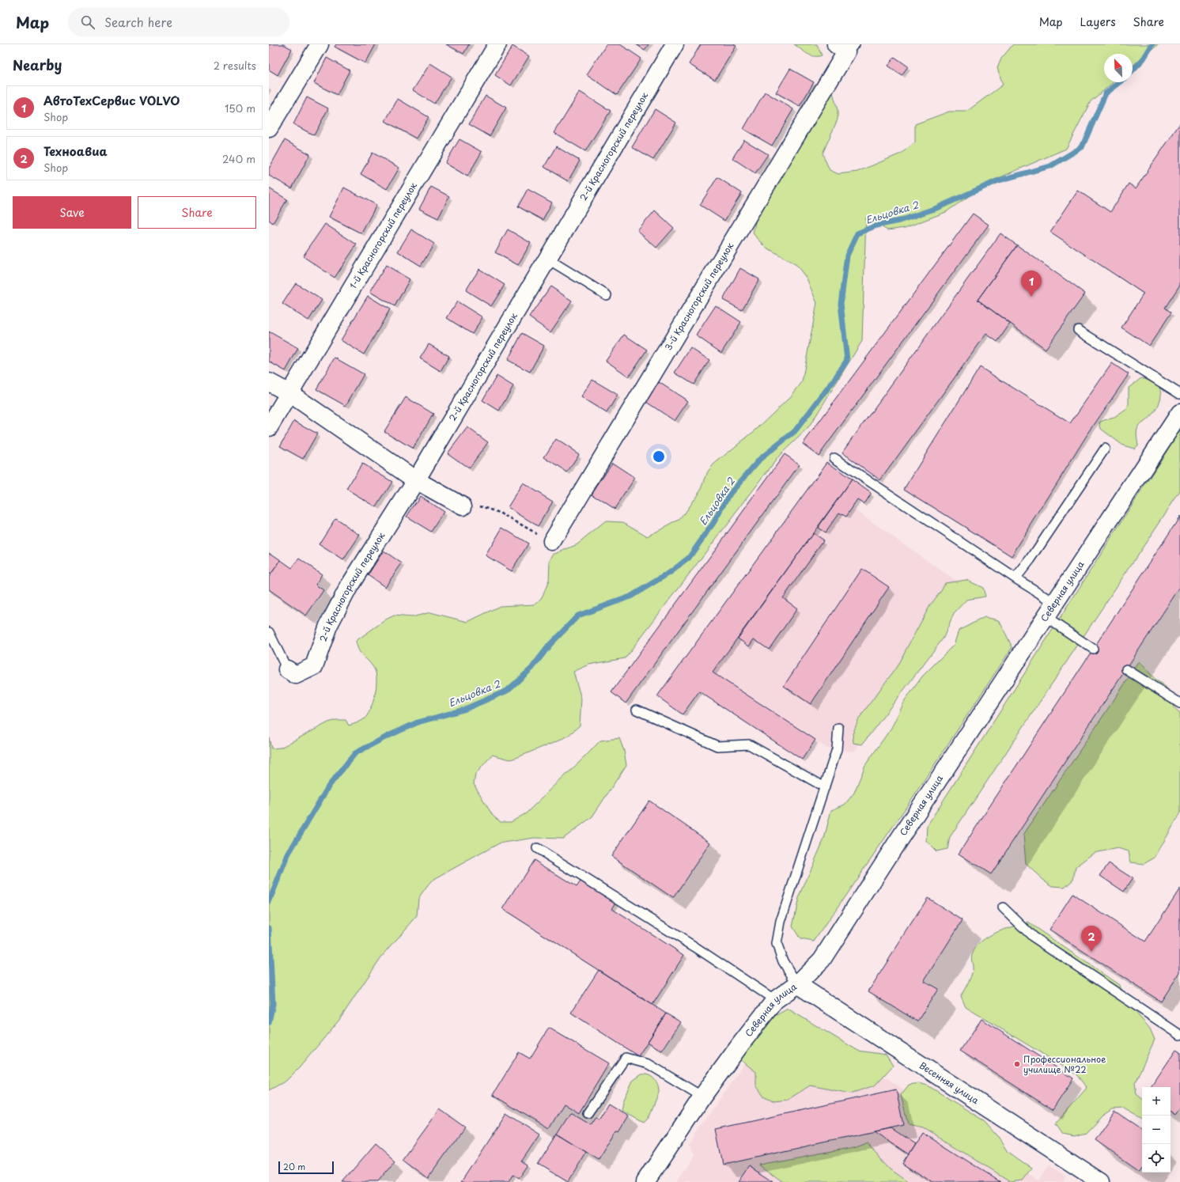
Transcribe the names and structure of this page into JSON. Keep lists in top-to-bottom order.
{
  "streets": {
    "street": [
      "2-й Красногорский переулок",
      "1-й Красногорский переулок",
      "3-й Красногорский переулок",
      "Северная улица",
      "Весенняя улица"
    ]
  },
  "crossings": [
    ["Северная улица", "Весенняя улица"]
  ],
  "water": ["Ельцовка 2"],
  "places": ["Профессиональное училище №22"],
  "scale_bar": "20 m",
  "north": "top left",
  "page": {
    "header": "Map",
    "search": "Search here",
    "nav": ["Map", "Layers", "Share"],
    "heading": ["Nearby", "2 results"],
    "list": [
      {
        "mark": "1",
        "name": "АвтоТехСервис VOLVO",
        "note": "Shop",
        "value": "150 m"
      },
      {
        "mark": "2",
        "name": "Техноавиа",
        "note": "Shop",
        "value": "240 m"
      }
    ],
    "buttons": ["Save", "Share"],
    "pins": ["1", "2"],
    "map_buttons": ["+", "−"],
    "scale": "20 m"
  }
}
